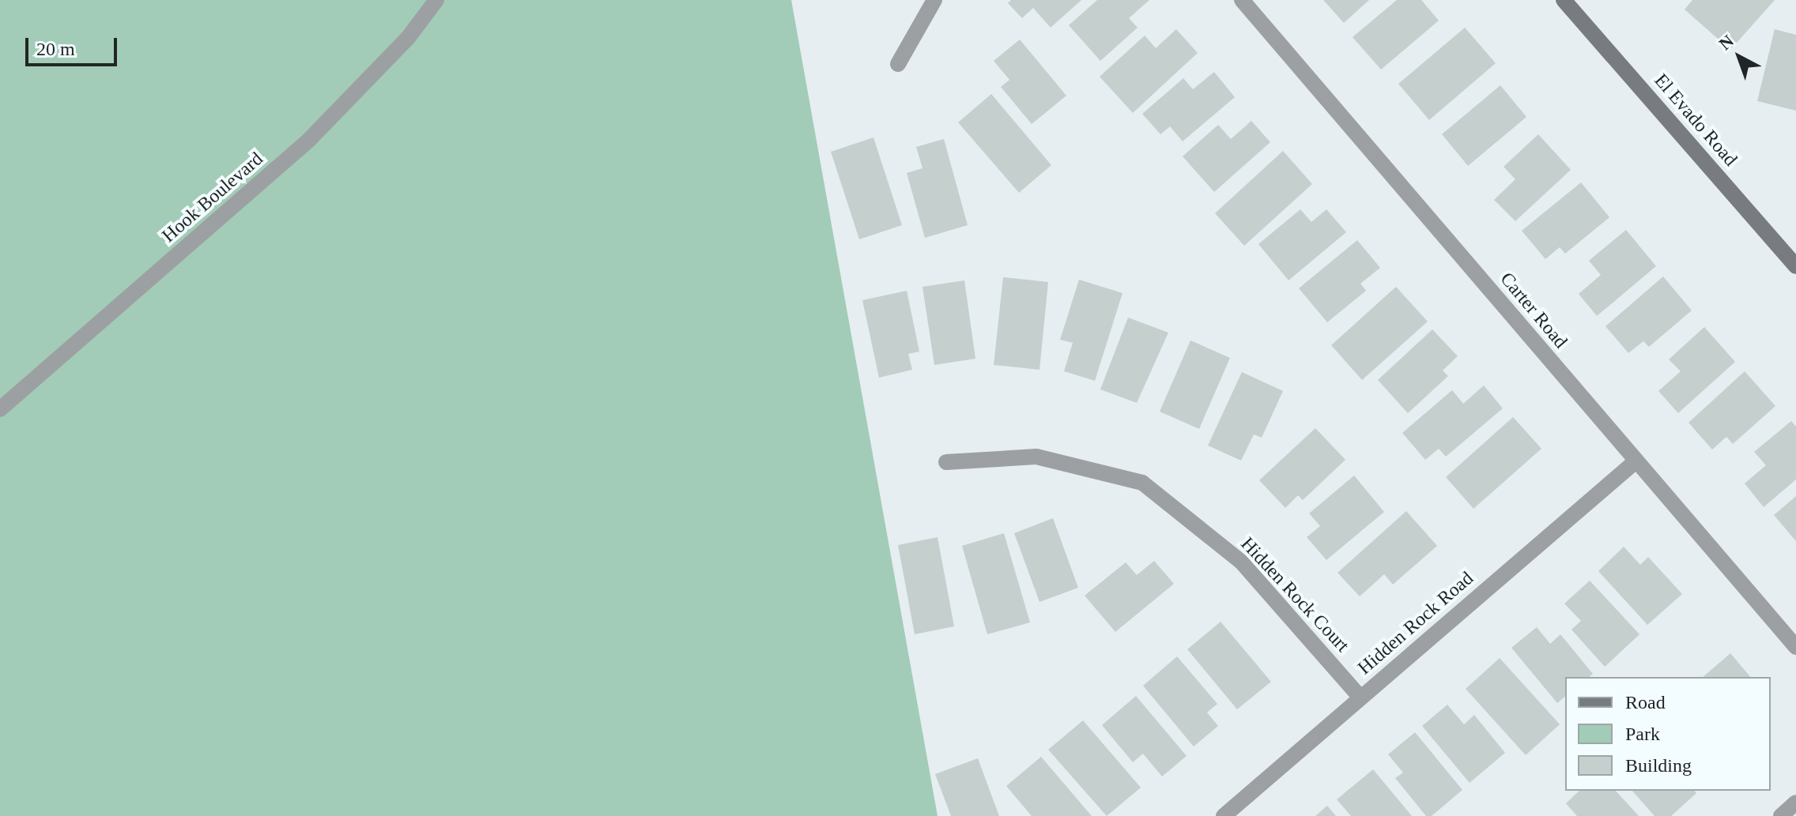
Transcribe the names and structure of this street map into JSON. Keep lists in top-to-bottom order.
{
  "streets": {
    "main road": ["El Evado Road"],
    "street": [
      "Hook Boulevard",
      "Carter Road",
      "Hidden Rock Court",
      "Hidden Rock Road"
    ]
  },
  "crossings": [
    ["Carter Road", "Hidden Rock Road"],
    ["Hidden Rock Court", "Hidden Rock Road"]
  ],
  "legend": ["Road", "Park", "Building"],
  "scale_bar": "20 m",
  "north": "top left"
}
